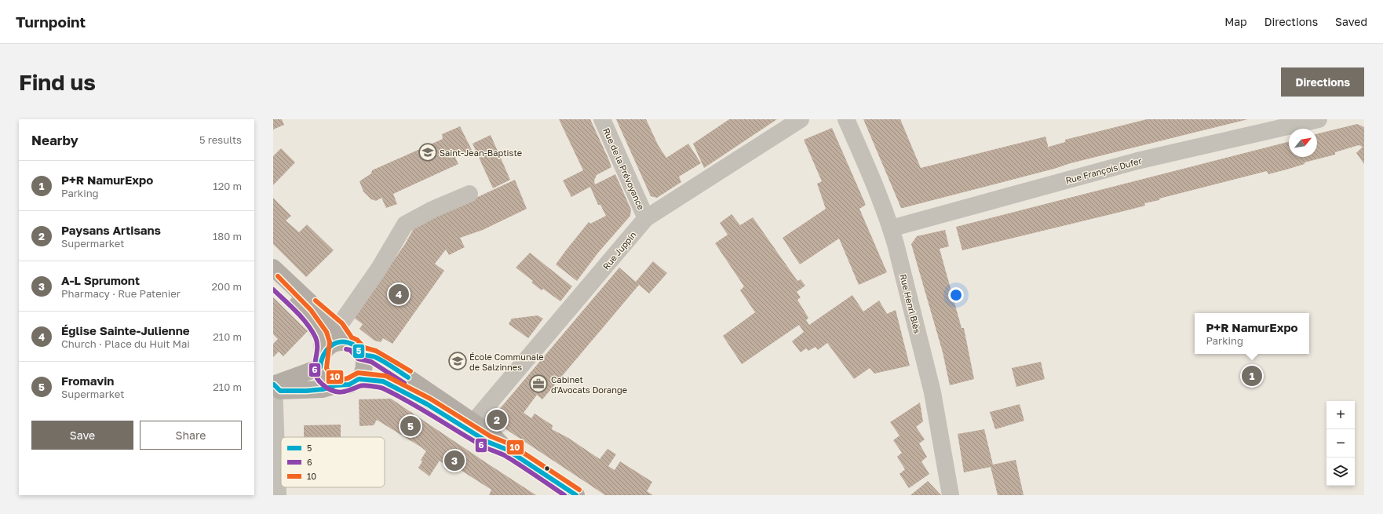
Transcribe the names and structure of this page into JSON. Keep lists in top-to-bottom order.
{
  "streets": {
    "street": [
      "Rue de la Prévoyance",
      "Rue François Dufer",
      "Rue Juppin",
      "Rue Henri Blès"
    ]
  },
  "crossings": [
    ["Rue de la Prévoyance", "Rue Juppin"],
    ["Rue François Dufer", "Rue Henri Blès"]
  ],
  "places": {
    "school or university": ["Saint-Jean-Baptiste", "École Communale de Salzinnes"],
    "office": ["Cabinet d'Avocats Dorange"]
  },
  "lines": ["transit line 10", "transit line 6", "transit line 5"],
  "legend": ["5", "6", "10"],
  "north": "top right",
  "page": {
    "header": "Turnpoint",
    "nav": ["Map", "Directions", "Saved"],
    "buttons": [
      "Directions",
      ["Save", "Share"]
    ],
    "title": "Find us",
    "heading": ["Nearby", "5 results"],
    "list": [
      {
        "mark": "1",
        "name": "P+R NamurExpo",
        "note": "Parking",
        "value": "120 m"
      },
      {
        "mark": "2",
        "name": "Paysans Artisans",
        "note": "Supermarket",
        "value": "180 m"
      },
      {
        "mark": "3",
        "name": "A-L Sprumont",
        "note": "Pharmacy · Rue Patenier",
        "value": "200 m"
      },
      {
        "mark": "4",
        "name": "Église Sainte-Julienne",
        "note": "Church · Place du Huit Mai",
        "value": "210 m"
      },
      {
        "mark": "5",
        "name": "Fromavin",
        "note": "Supermarket",
        "value": "210 m"
      }
    ],
    "pins": [
      "4",
      "1",
      "2",
      "5",
      "3"
    ],
    "popup": ["P+R NamurExpo", "Parking"],
    "map_buttons": ["+", "−"]
  }
}
